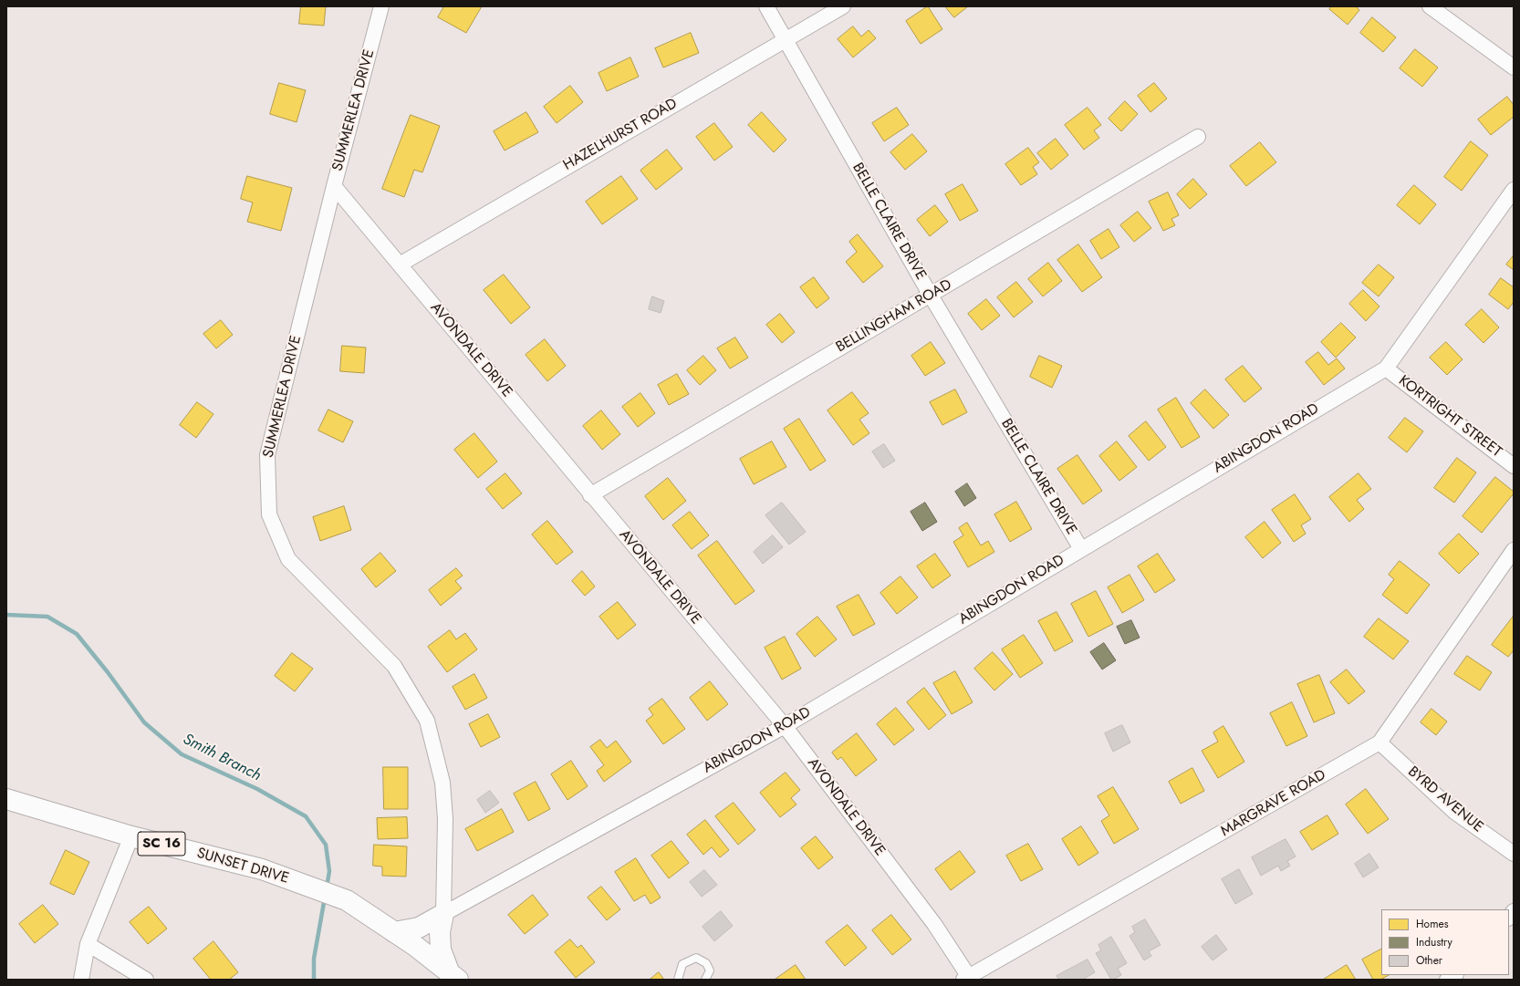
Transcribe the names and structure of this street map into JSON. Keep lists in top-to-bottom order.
{
  "streets": {
    "main road": ["SC 16", "SUNSET DRIVE"],
    "street": [
      "SUMMERLEA DRIVE",
      "HAZELHURST ROAD",
      "BELLE CLAIRE DRIVE",
      "BELLINGHAM ROAD",
      "AVONDALE DRIVE",
      "KORTRIGHT STREET",
      "ABINGDON ROAD",
      "BYRD AVENUE",
      "MARGRAVE ROAD"
    ]
  },
  "crossings": [
    ["SUMMERLEA DRIVE", "AVONDALE DRIVE"],
    ["SUMMERLEA DRIVE", "ABINGDON ROAD"],
    ["HAZELHURST ROAD", "BELLE CLAIRE DRIVE"],
    ["HAZELHURST ROAD", "AVONDALE DRIVE"],
    ["BELLE CLAIRE DRIVE", "BELLINGHAM ROAD"],
    ["BELLE CLAIRE DRIVE", "ABINGDON ROAD"],
    ["BELLINGHAM ROAD", "AVONDALE DRIVE"],
    ["AVONDALE DRIVE", "ABINGDON ROAD"],
    ["AVONDALE DRIVE", "MARGRAVE ROAD"],
    ["KORTRIGHT STREET", "ABINGDON ROAD"],
    ["BYRD AVENUE", "MARGRAVE ROAD"]
  ],
  "water": ["Smith Branch"],
  "legend": ["Homes", "Industry", "Other"]
}
